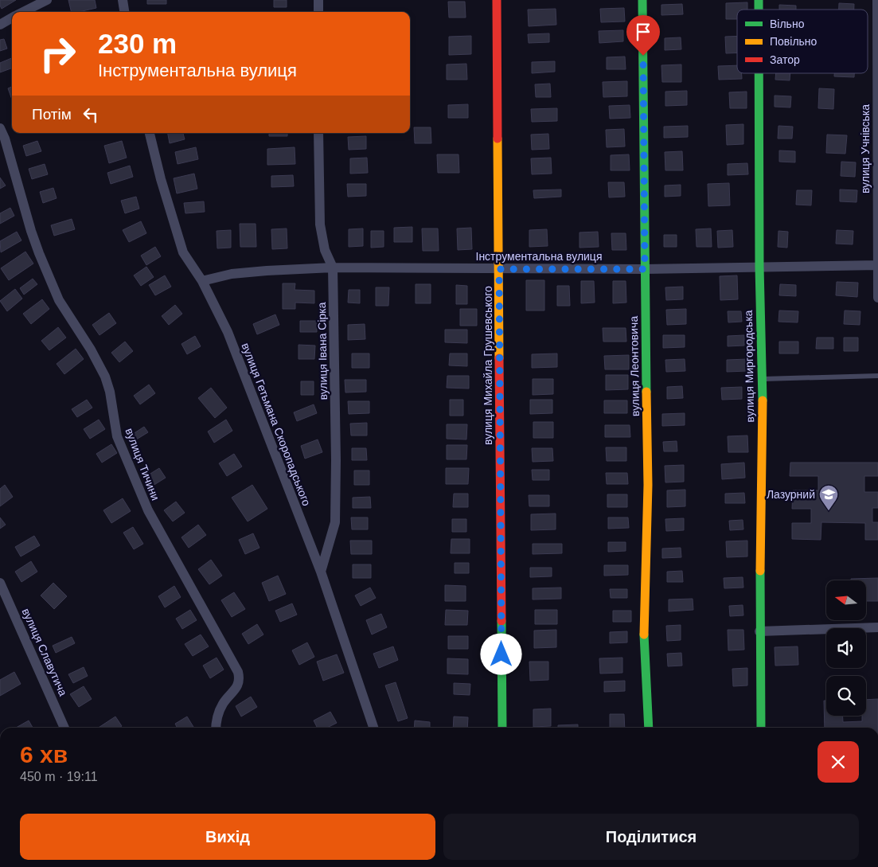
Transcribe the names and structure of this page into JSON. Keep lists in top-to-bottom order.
{
  "streets": {
    "street": [
      "вулиця Учнівська",
      "Інструментальна вулиця",
      "вулиця Івана Сірка",
      "вулиця Михайла Грушевського",
      "вулиця Леонтовича",
      "вулиця Миргородська",
      "вулиця Гетьмана Скоропадського",
      "вулиця Тичини",
      "вулиця Славутича"
    ]
  },
  "crossings": [
    ["вулиця Учнівська", "Інструментальна вулиця"],
    ["Інструментальна вулиця", "вулиця Івана Сірка"],
    ["Інструментальна вулиця", "вулиця Михайла Грушевського"],
    ["Інструментальна вулиця", "вулиця Леонтовича"],
    ["Інструментальна вулиця", "вулиця Миргородська"],
    ["Інструментальна вулиця", "вулиця Гетьмана Скоропадського"],
    ["вулиця Івана Сірка", "вулиця Гетьмана Скоропадського"]
  ],
  "places": {
    "school or university": ["Лазурний"]
  },
  "legend": ["Вільно", "Повільно", "Затор"],
  "north": "left",
  "page": {
    "turn": ["230 m", "Інструментальна вулиця"],
    "then": "Потім",
    "heading": ["6 хв", "450 m · 19:11"],
    "buttons": ["Вихід", "Поділитися"]
  }
}
